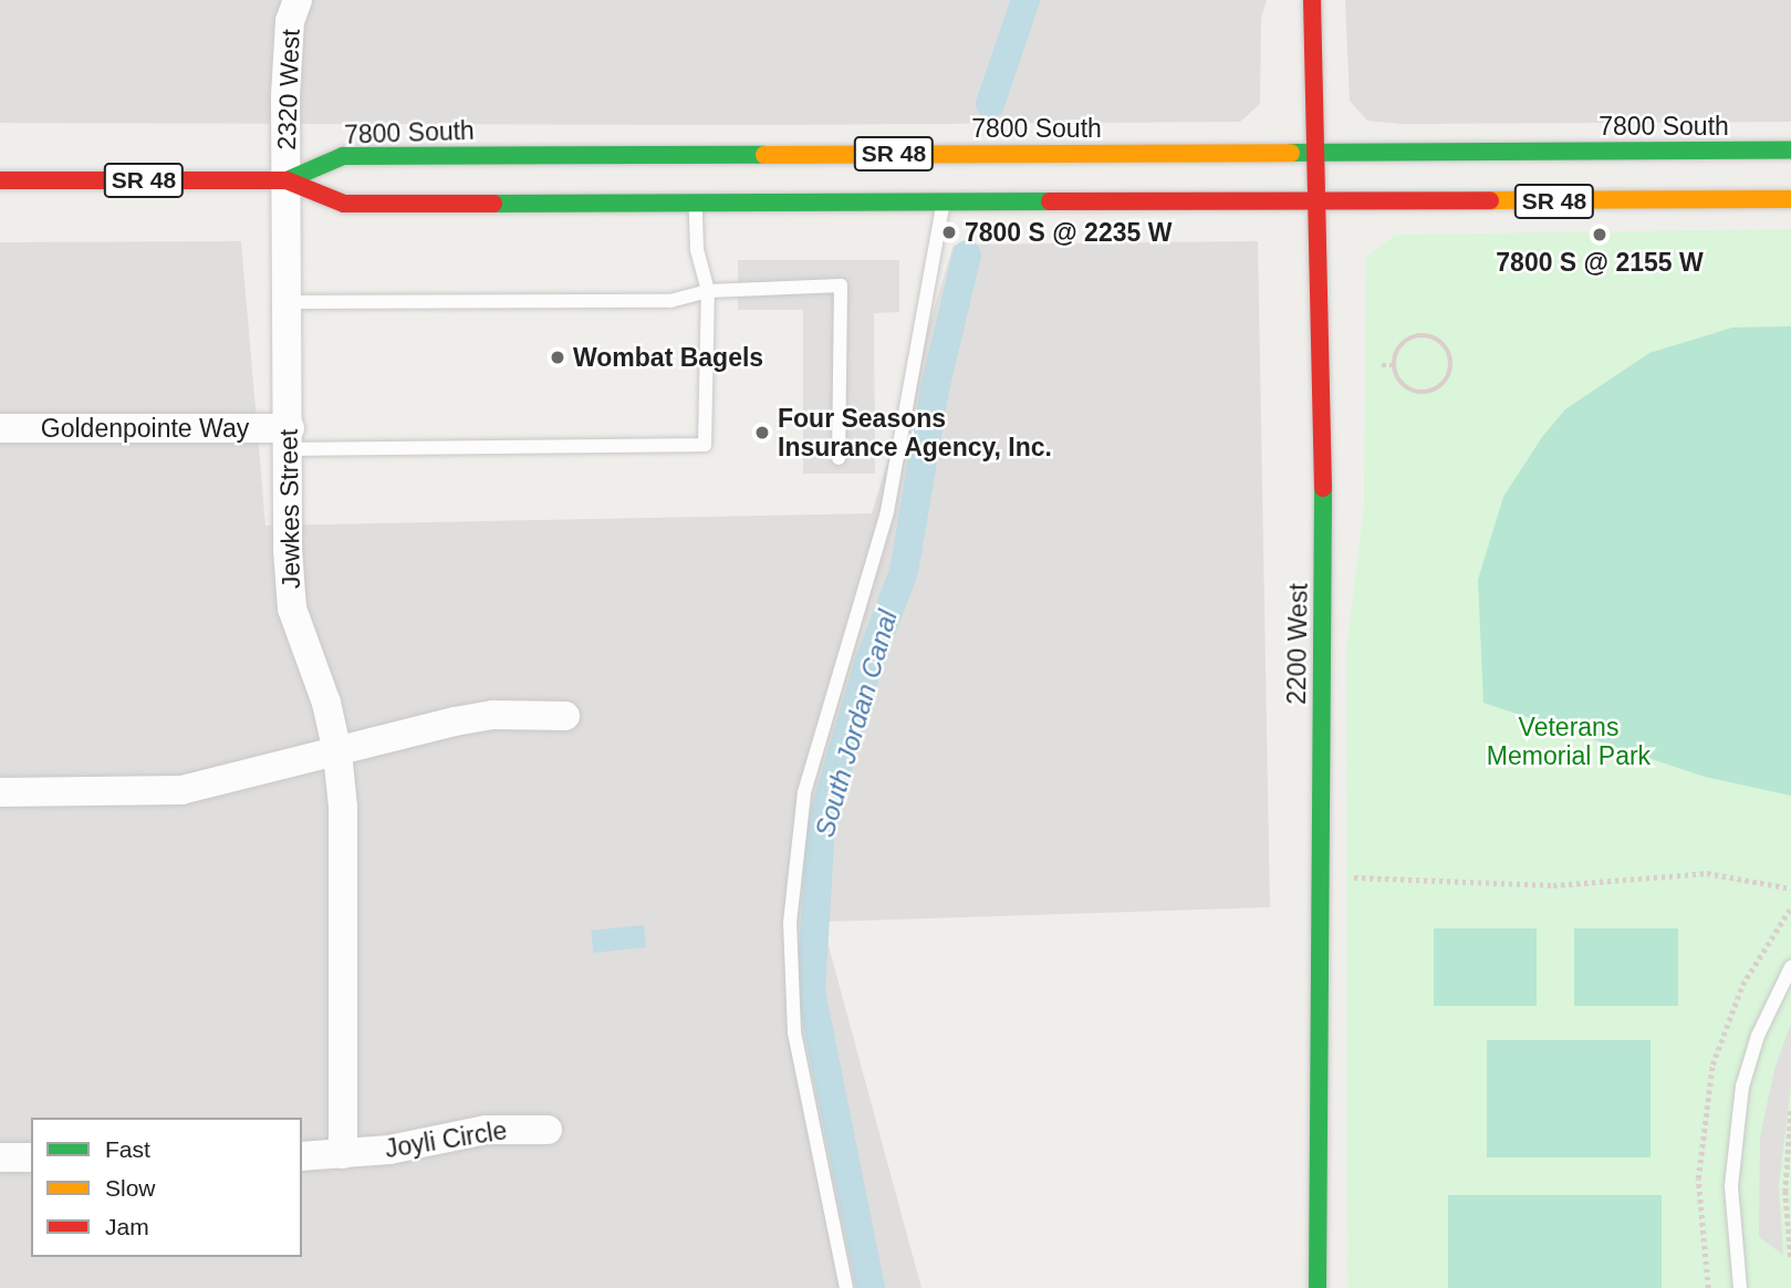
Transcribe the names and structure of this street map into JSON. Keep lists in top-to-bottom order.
{
  "streets": {
    "main road": ["7800 South", "SR 48", "2200 West"],
    "street": [
      "2320 West",
      "Goldenpointe Way",
      "Jewkes Street",
      "Joyli Circle"
    ]
  },
  "crossings": [
    ["2320 West", "7800 South"],
    ["2320 West", "Jewkes Street"],
    ["7800 South", "Jewkes Street"],
    ["7800 South", "2200 West"],
    ["Goldenpointe Way", "Jewkes Street"],
    ["Jewkes Street", "Joyli Circle"]
  ],
  "water": ["South Jordan Canal"],
  "parks": ["Veterans Memorial Park"],
  "places": [
    "7800 S @ 2235 W",
    "7800 S @ 2155 W",
    "Wombat Bagels",
    "Four Seasons Insurance Agency, Inc."
  ],
  "legend": ["Fast", "Slow", "Jam"]
}
